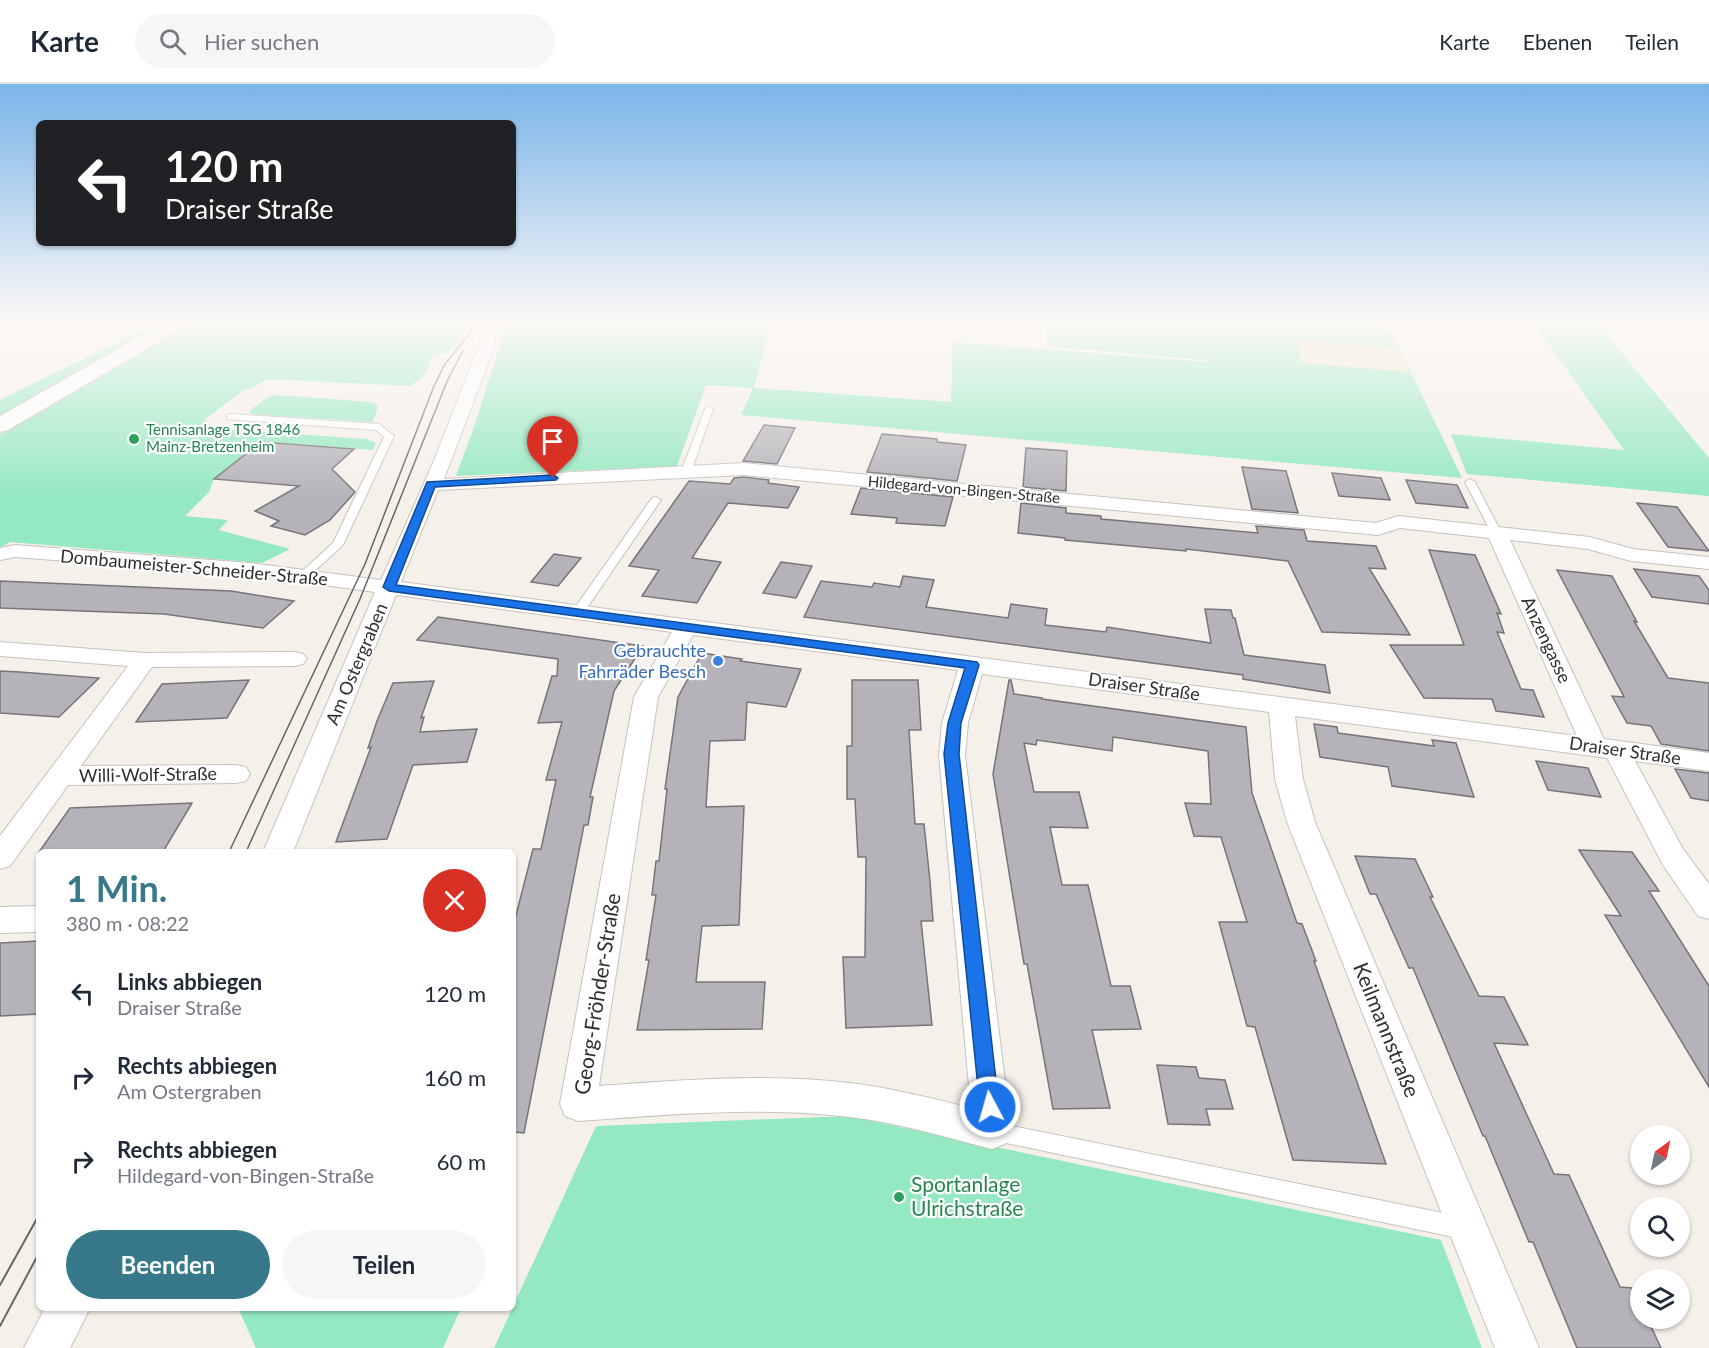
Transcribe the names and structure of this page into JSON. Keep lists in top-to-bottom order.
{
  "streets": {
    "street": [
      "Hildegard-von-Bingen-Straße",
      "Dombaumeister-Schneider-Straße",
      "Anzengasse",
      "Am Ostergraben",
      "Draiser Straße",
      "Willi-Wolf-Straße",
      "Georg-Fröhder-Straße",
      "Keilmannstraße"
    ]
  },
  "crossings": [
    ["Hildegard-von-Bingen-Straße", "Anzengasse"],
    ["Hildegard-von-Bingen-Straße", "Am Ostergraben"],
    ["Dombaumeister-Schneider-Straße", "Am Ostergraben"],
    ["Dombaumeister-Schneider-Straße", "Draiser Straße"],
    ["Anzengasse", "Draiser Straße"],
    ["Am Ostergraben", "Draiser Straße"],
    ["Draiser Straße", "Georg-Fröhder-Straße"],
    ["Draiser Straße", "Keilmannstraße"]
  ],
  "places": ["Tennisanlage TSG 1846 Mainz-Bretzenheim", "Gebrauchte Fahrräder Besch", "Sportanlage Ulrichstraße"],
  "north": "top right",
  "page": {
    "header": "Karte",
    "search": "Hier suchen",
    "nav": ["Karte", "Ebenen", "Teilen"],
    "turn": ["120 m", "Draiser Straße"],
    "heading": ["1 Min.", "380 m · 08:22"],
    "list": [
      {
        "name": "Links abbiegen",
        "note": "Draiser Straße",
        "value": "120 m"
      },
      {
        "name": "Rechts abbiegen",
        "note": "Am Ostergraben",
        "value": "160 m"
      },
      {
        "name": "Rechts abbiegen",
        "note": "Hildegard-von-Bingen-Straße",
        "value": "60 m"
      }
    ],
    "buttons": ["Beenden", "Teilen"]
  }
}
